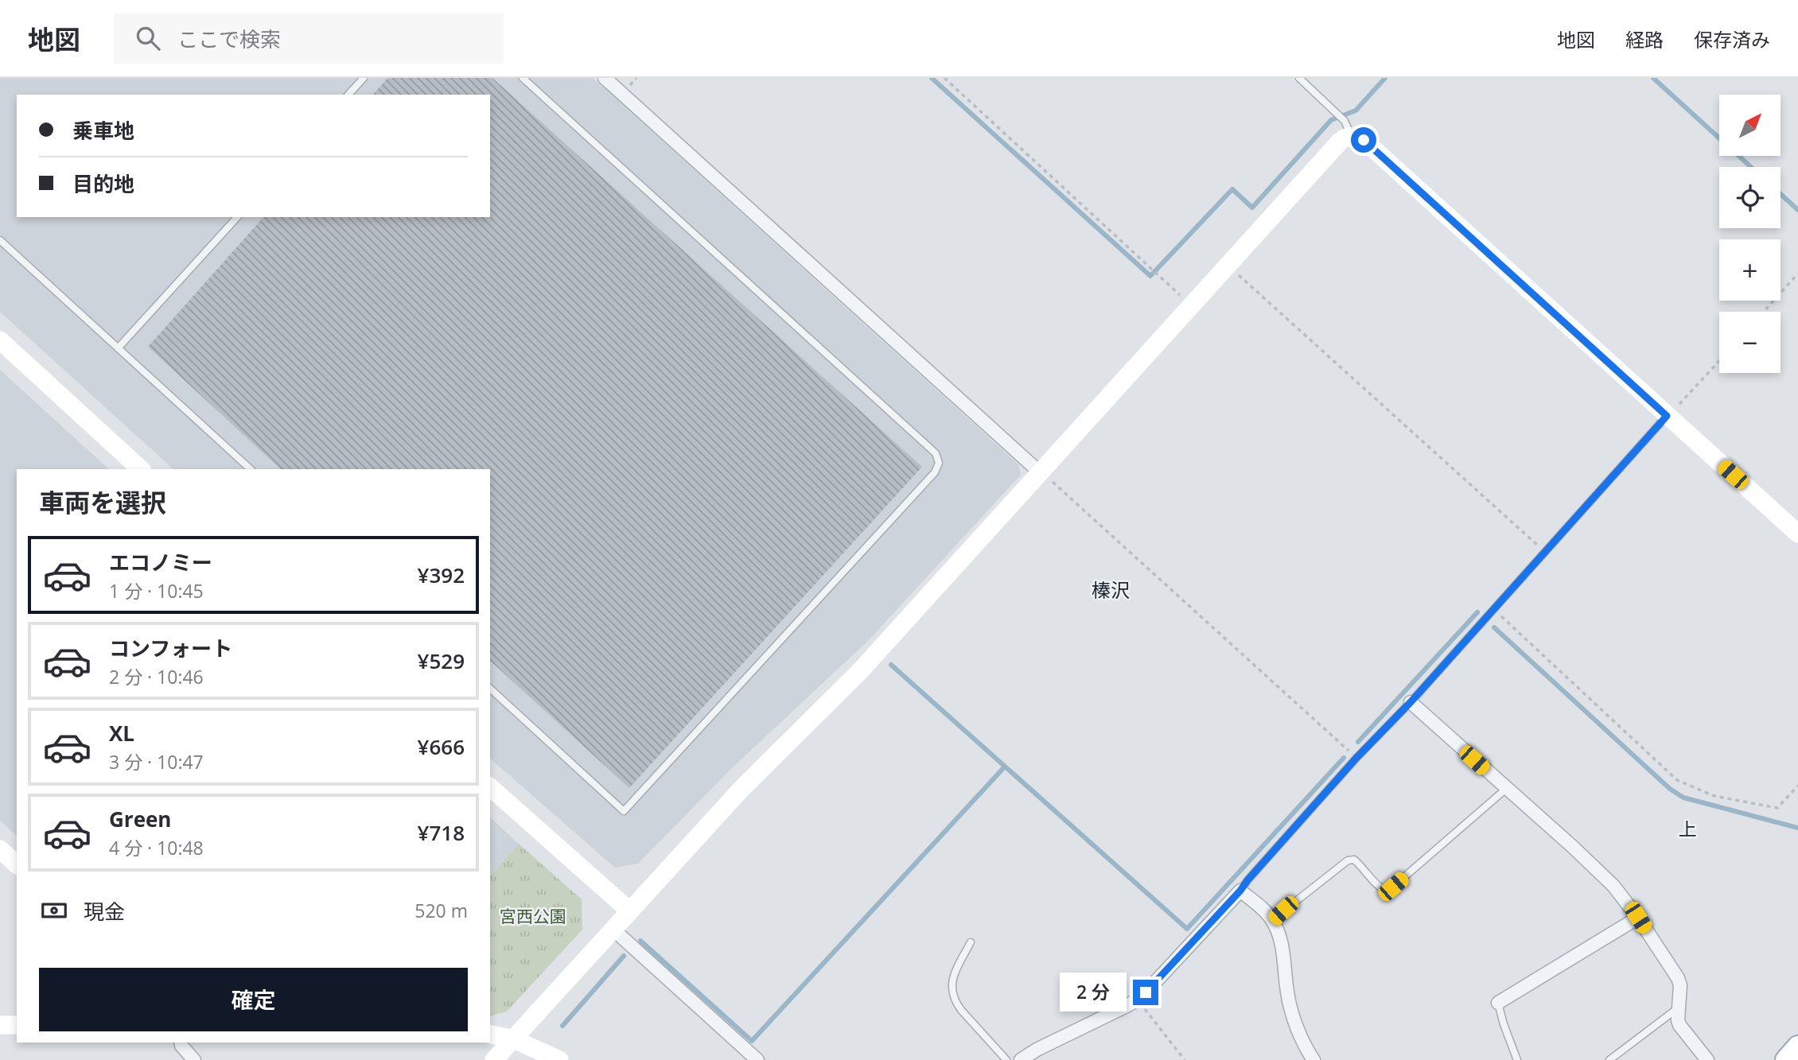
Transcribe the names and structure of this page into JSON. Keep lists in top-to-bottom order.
{
  "districts": ["榛沢", "上"],
  "parks": ["宮西公園"],
  "north": "top right",
  "page": {
    "header": "地図",
    "search": "ここで検索",
    "nav": ["地図", "経路", "保存済み"],
    "map_buttons": ["+", "−"],
    "banner": ["乗車地", "目的地"],
    "heading": "車両を選択",
    "list": [
      {
        "name": "エコノミー",
        "note": "1 分 · 10:45",
        "value": "¥392"
      },
      {
        "name": "コンフォート",
        "note": "2 分 · 10:46",
        "value": "¥529"
      },
      {
        "name": "XL",
        "note": "3 分 · 10:47",
        "value": "¥666"
      },
      {
        "name": "Green",
        "note": "4 分 · 10:48",
        "value": "¥718"
      }
    ],
    "pay": ["現金", "520 m"],
    "buttons": "確定",
    "bubble": "2 分"
  }
}
